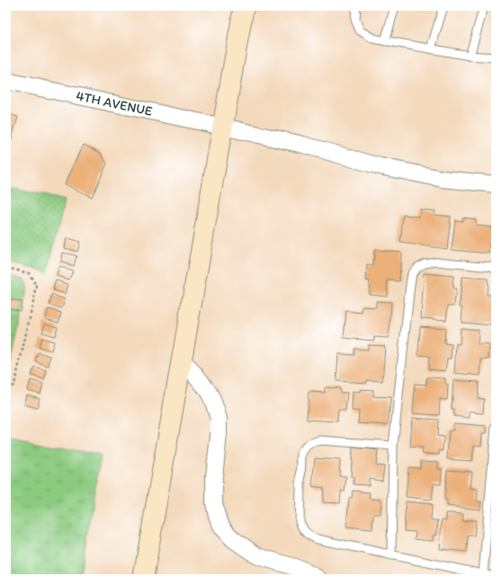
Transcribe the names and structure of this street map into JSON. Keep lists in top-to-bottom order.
{
  "streets": {
    "street": ["4TH AVENUE"]
  }
}
